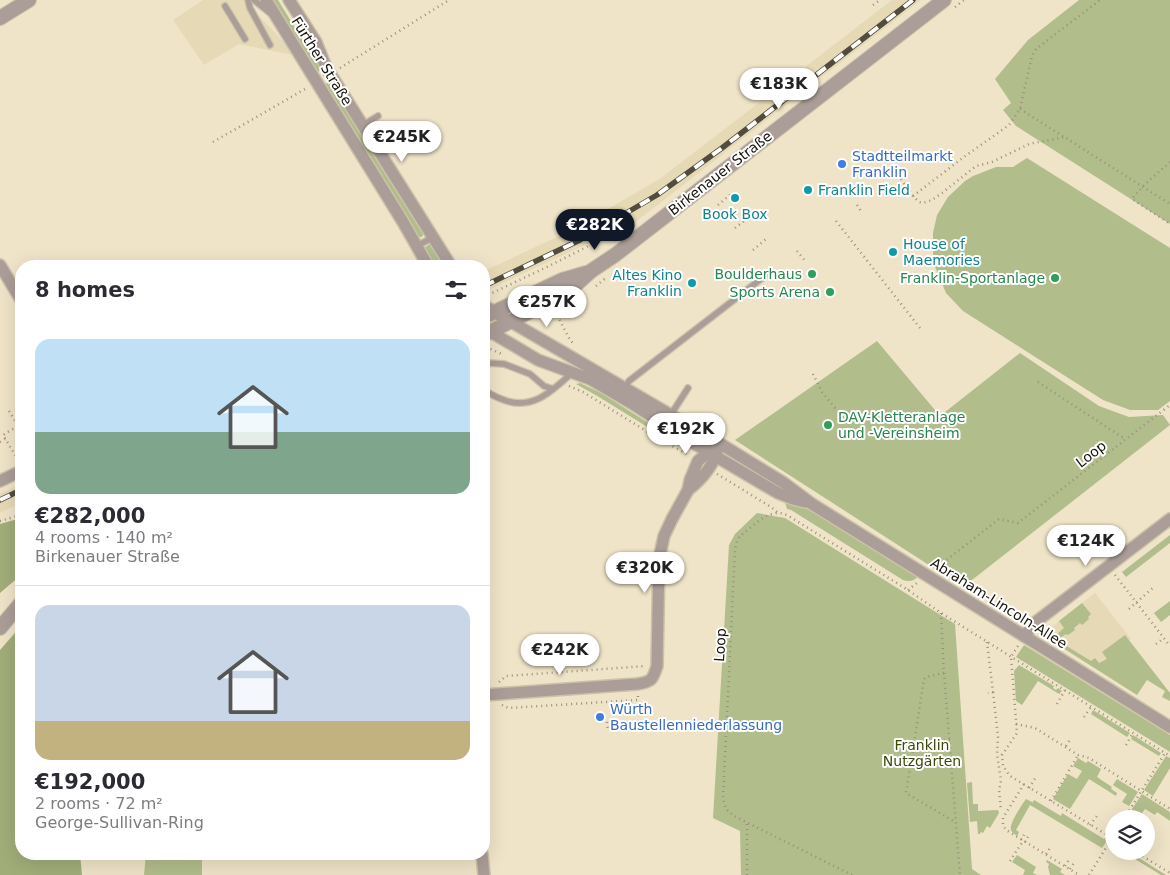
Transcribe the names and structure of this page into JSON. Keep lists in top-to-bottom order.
{
  "streets": {
    "street": ["Fürther Straße", "Birkenauer Straße", "Abraham-Lincoln-Allee"],
    "path": ["Loop"]
  },
  "crossings": [
    ["Birkenauer Straße", "Abraham-Lincoln-Allee"],
    ["Loop", "Abraham-Lincoln-Allee"]
  ],
  "parks": ["Franklin Nutzgärten"],
  "places": [
    "Stadtteilmarkt Franklin",
    "Franklin Field",
    "Book Box",
    "House of Maemories",
    "Boulderhaus",
    "Franklin-Sportanlage",
    "Altes Kino Franklin",
    "Sports Arena",
    "DAV-Kletteranlage und -Vereinsheim",
    "Würth Baustellenniederlassung"
  ],
  "page": {
    "price": [
      "€183K",
      "€245K",
      "€282K",
      "€257K",
      "€192K",
      "€124K",
      "€320K",
      "€242K"
    ],
    "heading": "8 homes",
    "list": [
      {
        "name": "€282,000",
        "note": "4 rooms · 140 m² · Birkenauer Straße"
      },
      {
        "name": "€192,000",
        "note": "2 rooms · 72 m² · George-Sullivan-Ring"
      }
    ]
  }
}
